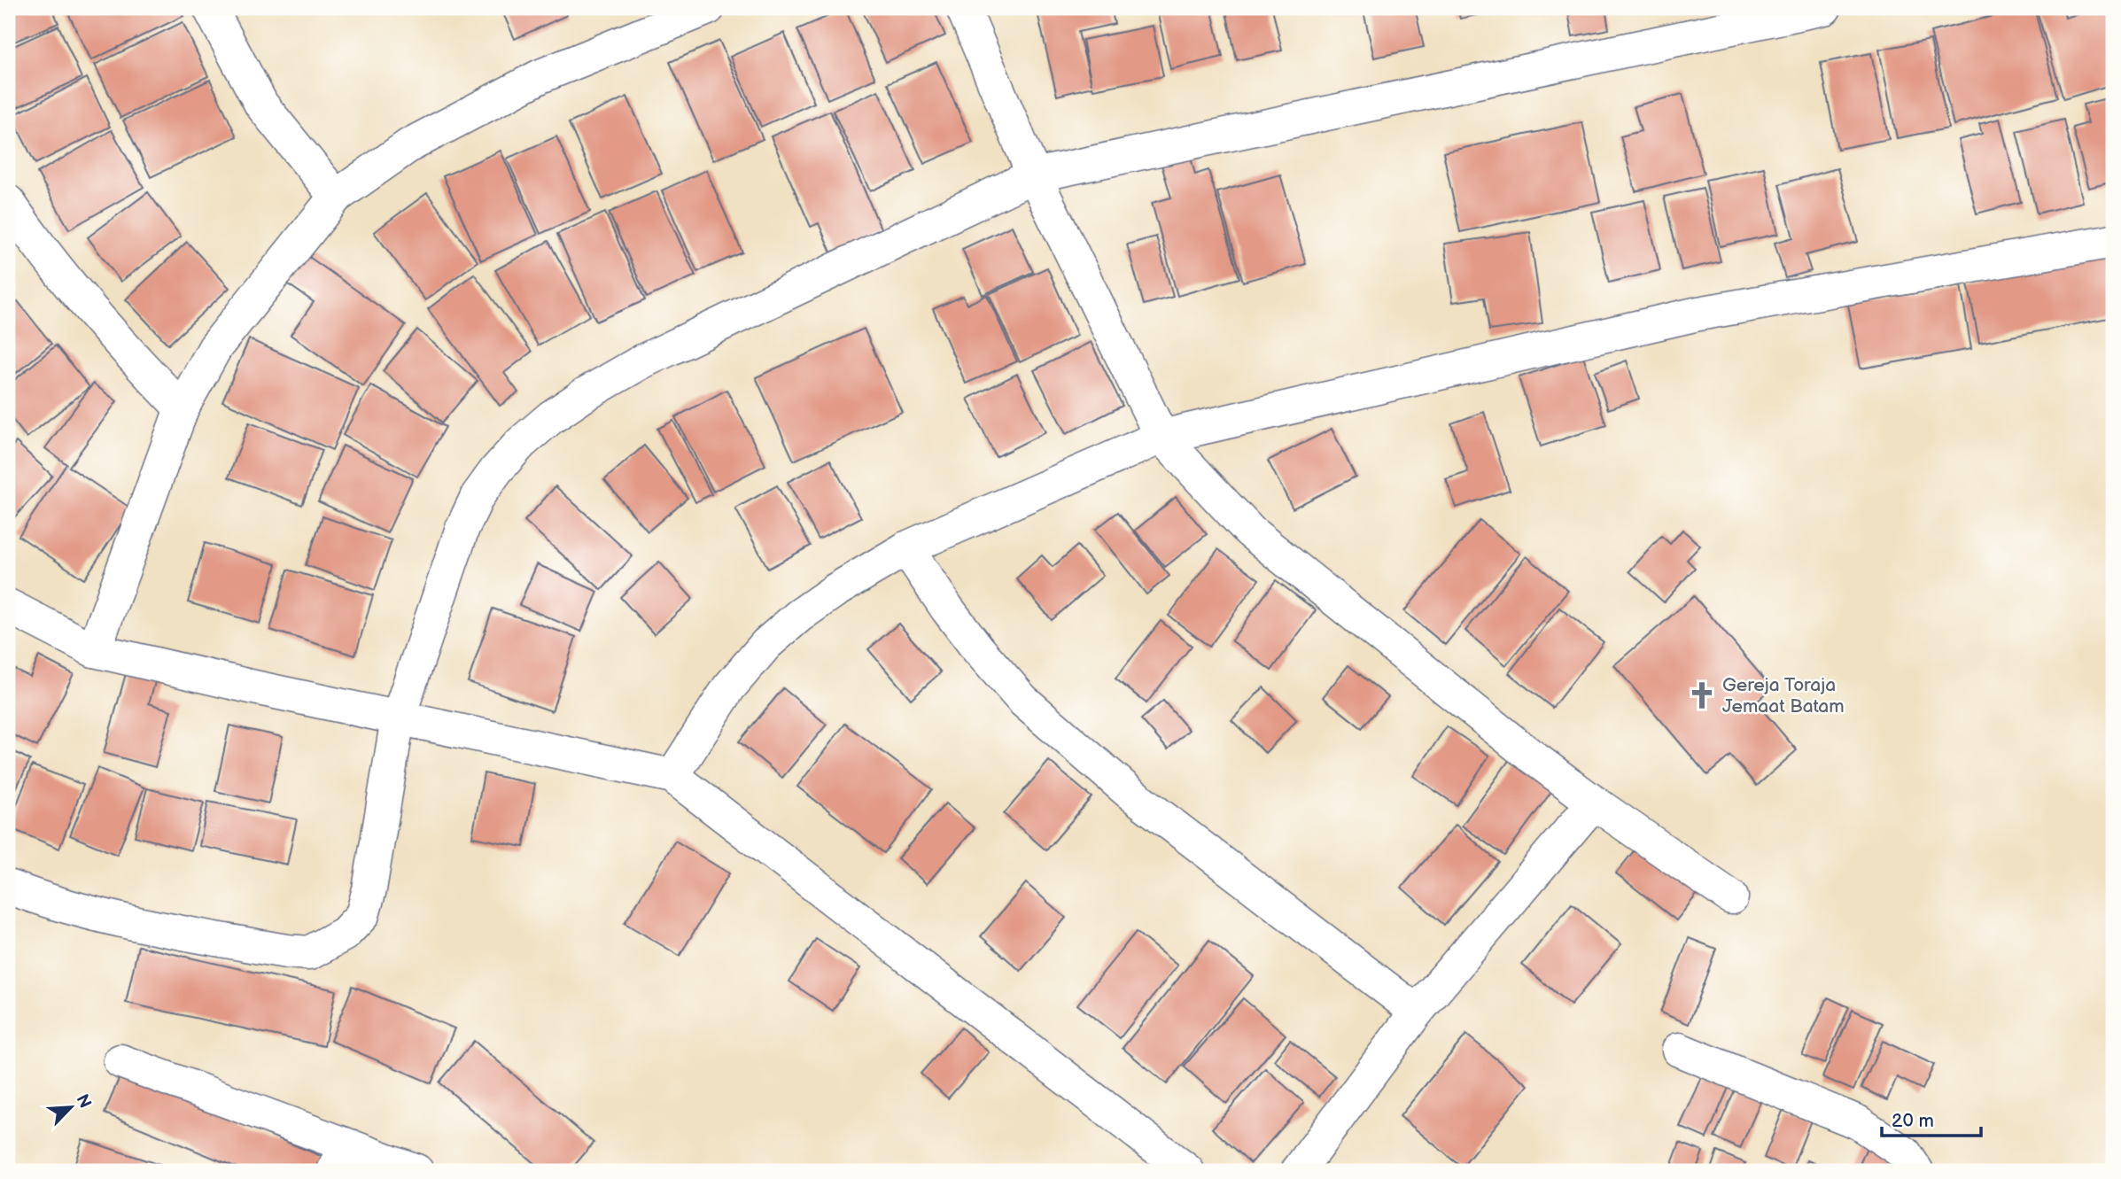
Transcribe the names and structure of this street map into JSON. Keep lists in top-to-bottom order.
{
  "places": {
    "church": ["Gereja Toraja Jemaat Batam"]
  },
  "scale_bar": "20 m",
  "north": "top right"
}
